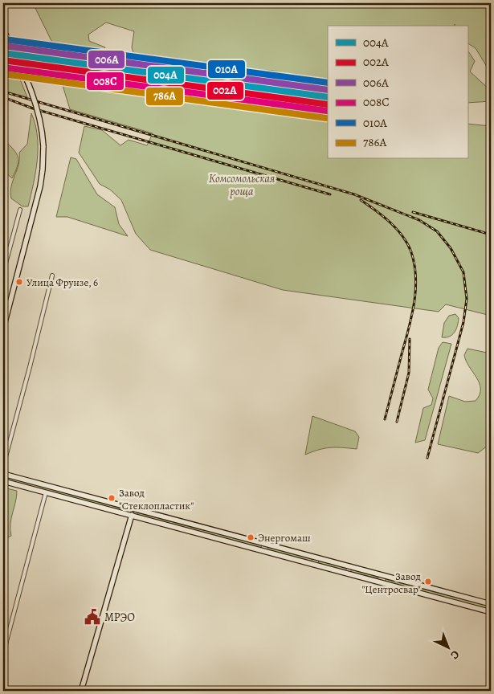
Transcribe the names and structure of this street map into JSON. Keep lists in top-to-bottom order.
{
  "parks": ["Комсомольская роща"],
  "places": {
    "other": [
      "Улица Фрунзе, 6",
      "Завод \"Стеклопластик\"",
      "Энергомаш",
      "Завод \"Центросвар\""
    ],
    "public building": ["МРЭО"]
  },
  "lines": [
    "transit line 010А",
    "transit line 006А",
    "transit line 004А",
    "transit line 002А",
    "transit line 008С",
    "transit line 786А"
  ],
  "legend": [
    "004А",
    "002А",
    "006А",
    "008С",
    "010А",
    "786А"
  ],
  "north": "bottom right"
}
